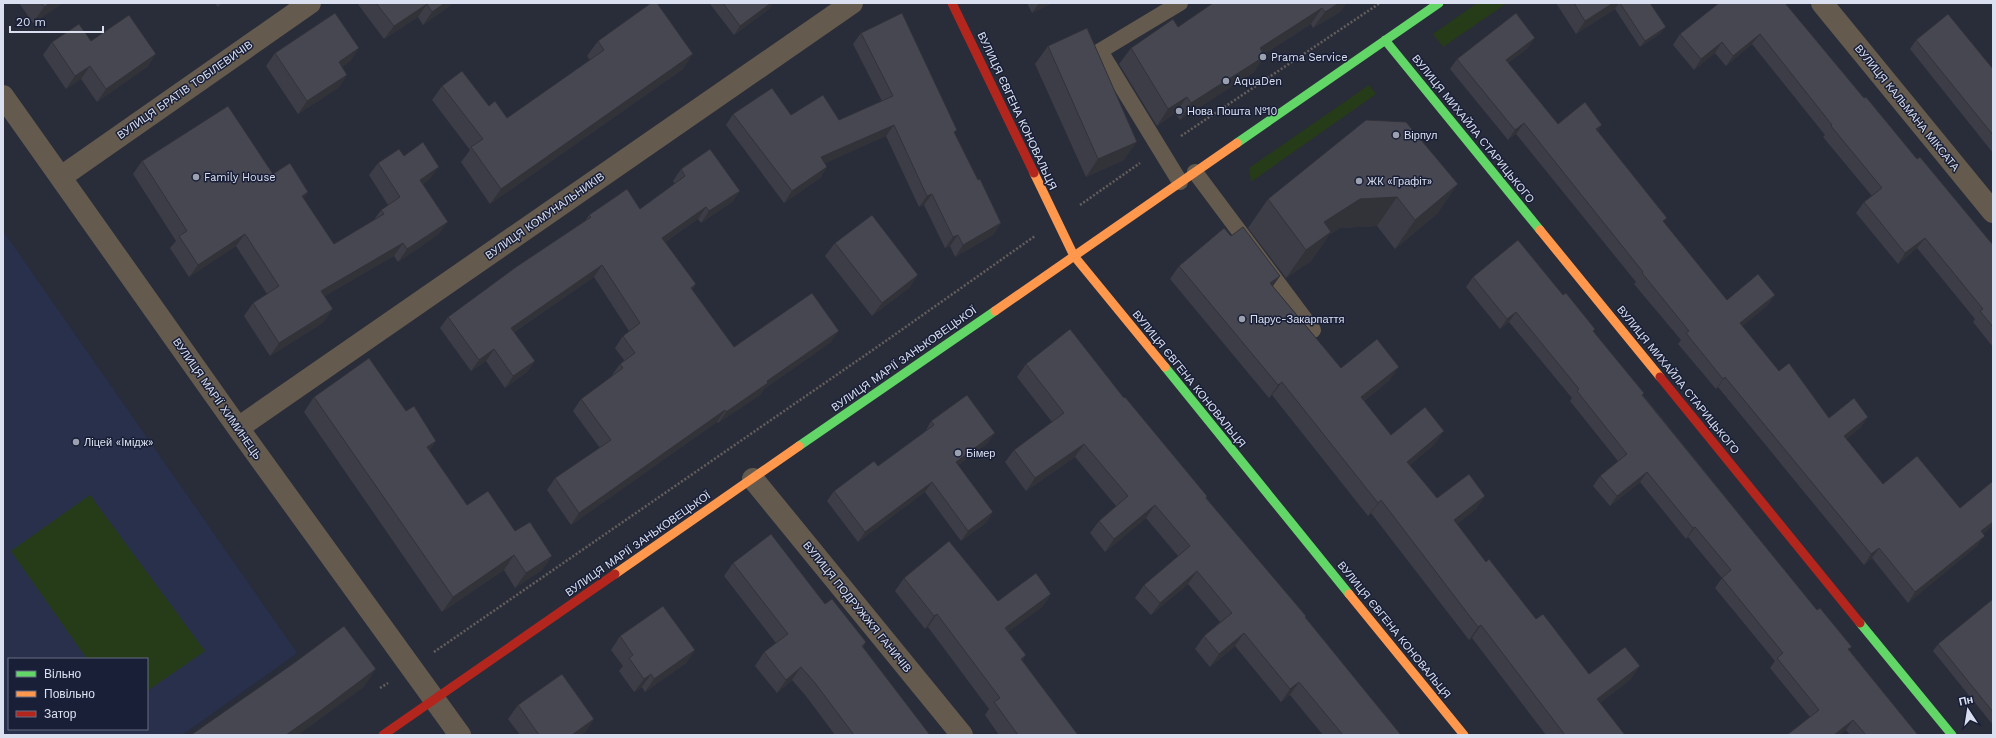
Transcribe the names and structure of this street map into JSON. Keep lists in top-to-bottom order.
{
  "streets": {
    "street": [
      "ВУЛИЦЯ БРАТІВ ТОБІЛЕВИЧІВ",
      "ВУЛИЦЯ КАЛЬМАНА МІКСАТА",
      "ВУЛИЦЯ ЄВГЕНА КОНОВАЛЬЦЯ",
      "ВУЛИЦЯ МИХАЙЛА СТАРИЦЬКОГО",
      "ВУЛИЦЯ КОМУНАЛЬНИКІВ",
      "ВУЛИЦЯ МАРІЇ ЗАНЬКОВЕЦЬКОЇ",
      "ВУЛИЦЯ МАРІЇ ХИМИНЕЦЬ",
      "ВУЛИЦЯ ПОДРУЖЖЯ ГАНИЧІВ"
    ]
  },
  "crossings": [
    ["ВУЛИЦЯ БРАТІВ ТОБІЛЕВИЧІВ", "ВУЛИЦЯ МАРІЇ ХИМИНЕЦЬ"],
    ["ВУЛИЦЯ ЄВГЕНА КОНОВАЛЬЦЯ", "ВУЛИЦЯ МАРІЇ ЗАНЬКОВЕЦЬКОЇ"],
    ["ВУЛИЦЯ МИХАЙЛА СТАРИЦЬКОГО", "ВУЛИЦЯ МАРІЇ ЗАНЬКОВЕЦЬКОЇ"],
    ["ВУЛИЦЯ КОМУНАЛЬНИКІВ", "ВУЛИЦЯ МАРІЇ ХИМИНЕЦЬ"],
    ["ВУЛИЦЯ МАРІЇ ЗАНЬКОВЕЦЬКОЇ", "ВУЛИЦЯ МАРІЇ ХИМИНЕЦЬ"],
    ["ВУЛИЦЯ МАРІЇ ЗАНЬКОВЕЦЬКОЇ", "ВУЛИЦЯ ПОДРУЖЖЯ ГАНИЧІВ"]
  ],
  "places": [
    "Prama Service",
    "AquaDen",
    "Нова Пошта №10",
    "Вірпул",
    "Family House",
    "ЖК «Графіт»",
    "Парус-Закарпаття",
    "Ліцей «Імідж»",
    "Бімер"
  ],
  "legend": ["Вільно", "Повільно", "Затор"],
  "scale_bar": "20 m",
  "north": "top"
}
